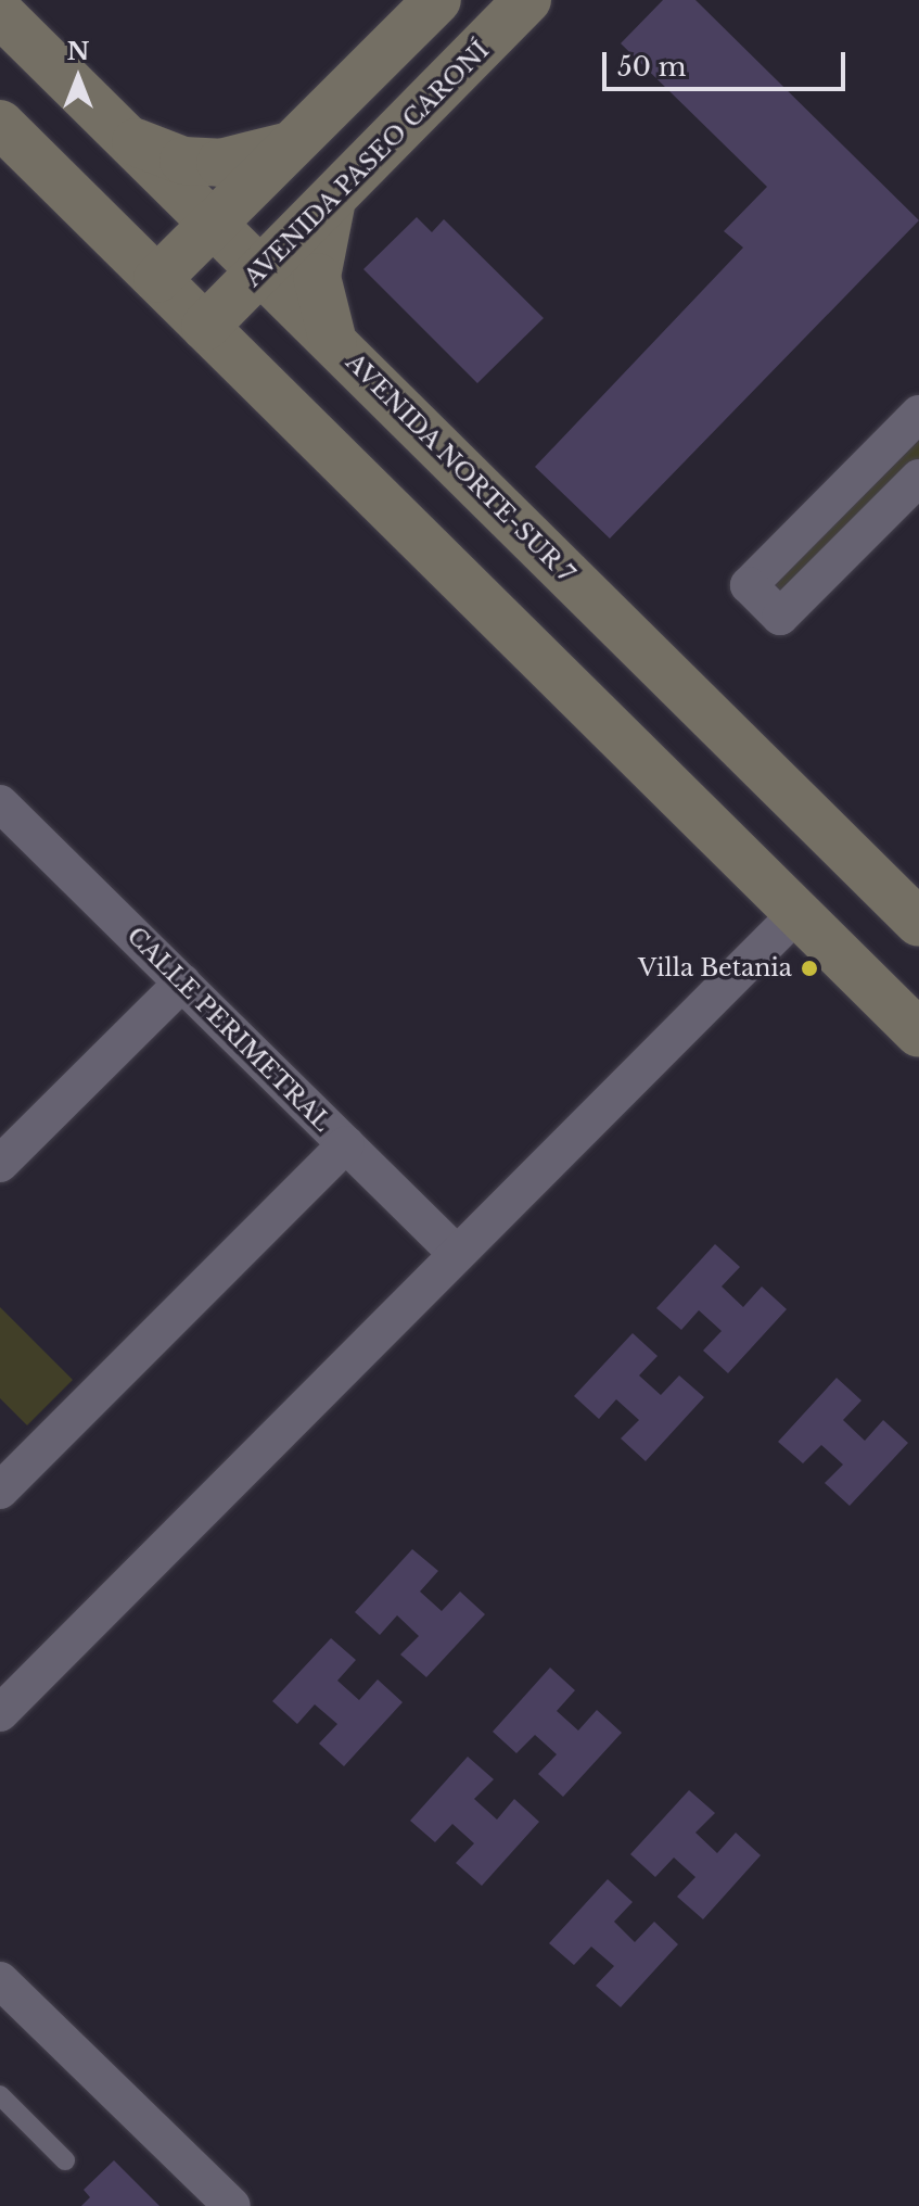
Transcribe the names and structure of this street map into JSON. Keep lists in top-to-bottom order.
{
  "streets": {
    "main road": ["AVENIDA PASEO CARONÍ", "AVENIDA NORTE-SUR 7"],
    "street": ["CALLE PERIMETRAL"]
  },
  "crossings": [
    ["AVENIDA PASEO CARONÍ", "AVENIDA NORTE-SUR 7"]
  ],
  "places": ["Villa Betania"],
  "scale_bar": "50 m",
  "north": "top"
}
